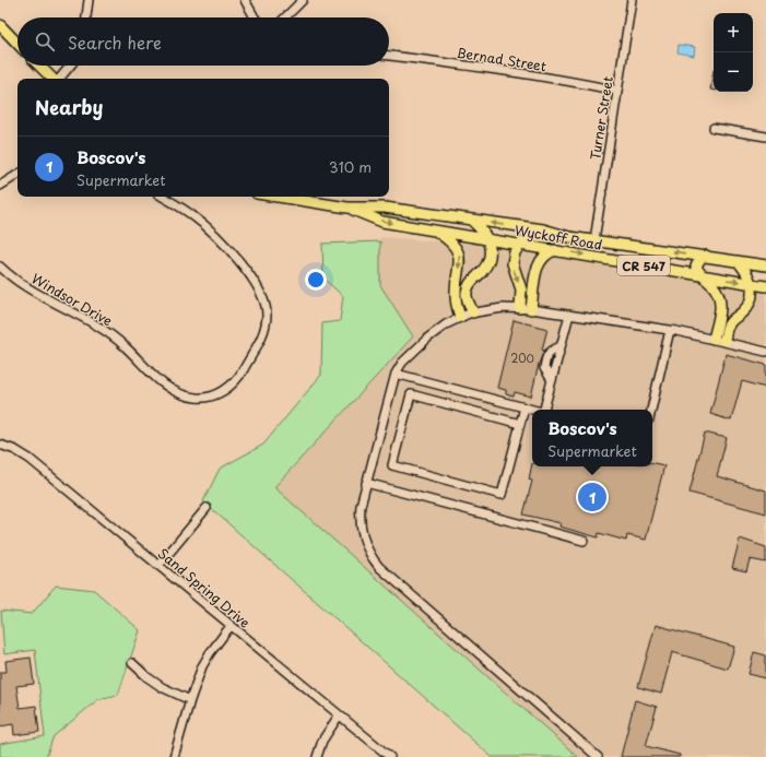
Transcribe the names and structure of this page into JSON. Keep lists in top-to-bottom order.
{
  "streets": {
    "main road": ["Wyckoff Road", "CR 547"],
    "street": [
      "Bernad Street",
      "Turner Street",
      "Windsor Drive",
      "Sand Spring Drive"
    ]
  },
  "crossings": [
    ["Bernad Street", "Turner Street"],
    ["Turner Street", "Wyckoff Road"]
  ],
  "house_numbers": ["200"],
  "page": {
    "map_buttons": ["+", "−"],
    "search": "Search here",
    "heading": "Nearby",
    "list": [
      {
        "mark": "1",
        "name": "Boscov's",
        "note": "Supermarket",
        "value": "310 m"
      }
    ],
    "popup": ["Boscov's", "Supermarket"],
    "pins": "1"
  }
}
